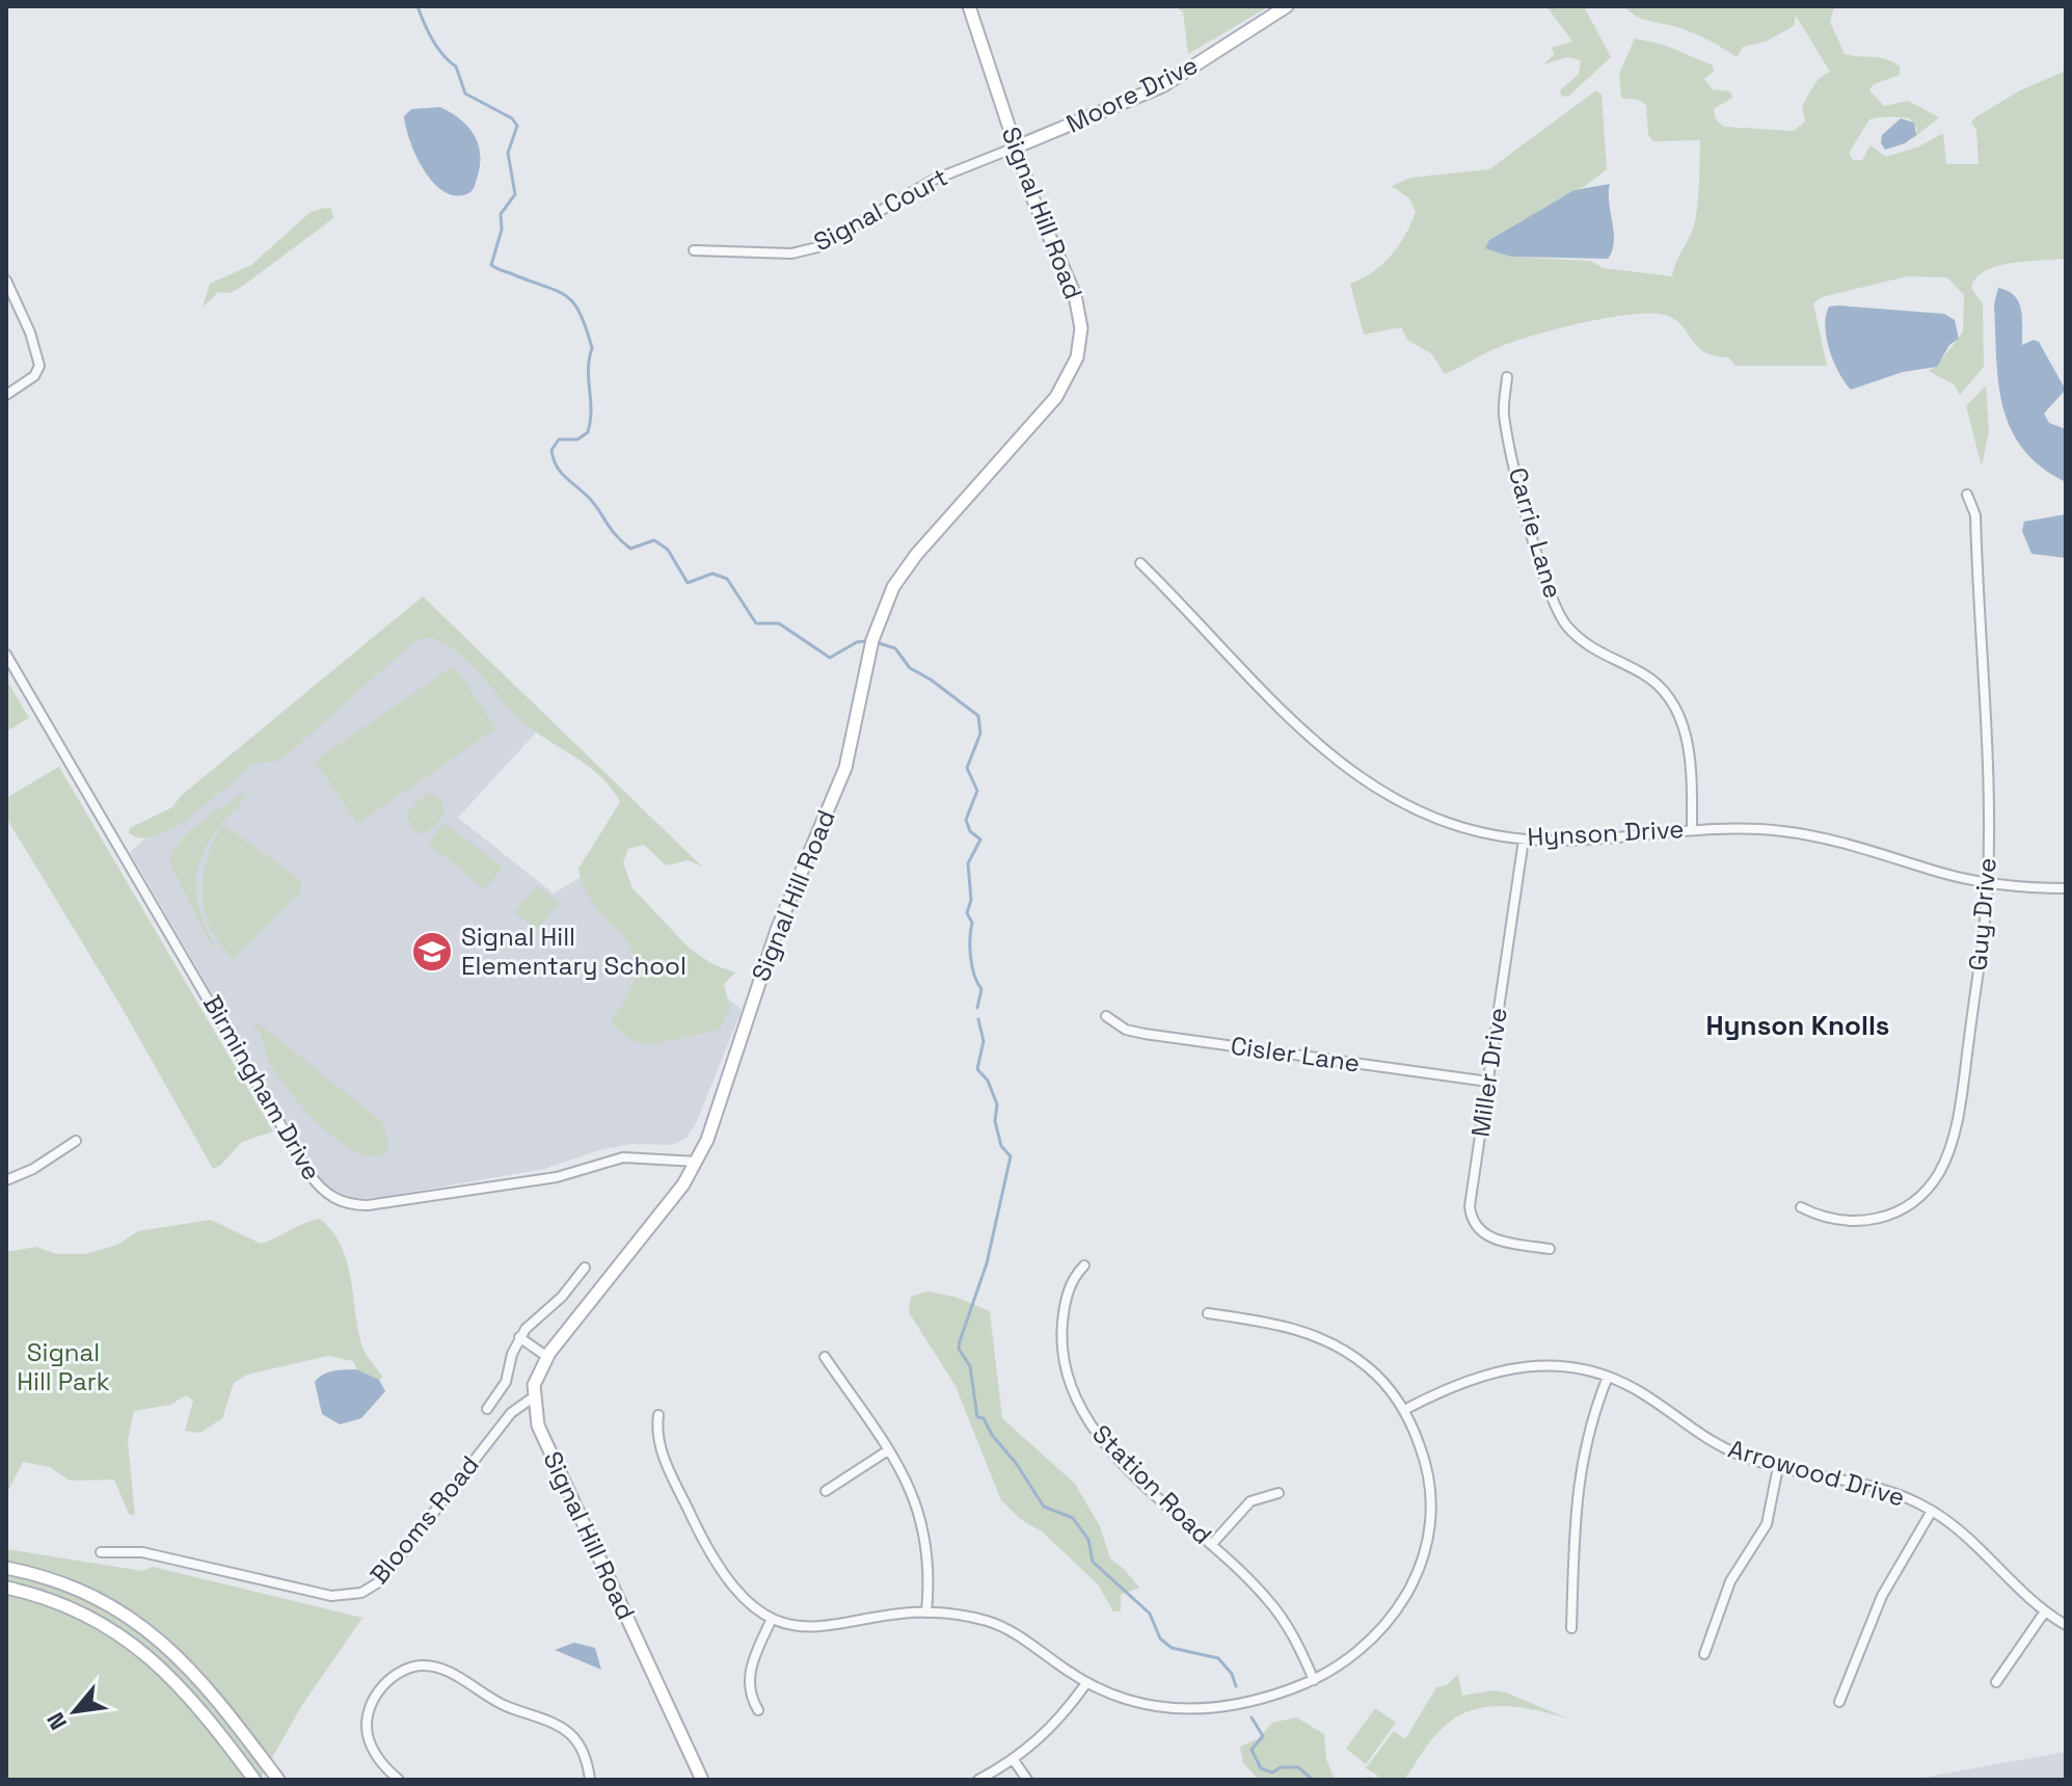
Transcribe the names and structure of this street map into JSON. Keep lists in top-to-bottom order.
{
  "streets": {
    "main road": ["Moore Drive", "Signal Hill Road"],
    "street": [
      "Signal Court",
      "Carrie Lane",
      "Hynson Drive",
      "Guy Drive",
      "Cisler Lane",
      "Miller Drive",
      "Birmingham Drive",
      "Arrowood Drive",
      "Station Road",
      "Blooms Road"
    ]
  },
  "crossings": [
    ["Moore Drive", "Signal Court"],
    ["Moore Drive", "Signal Hill Road"],
    ["Signal Court", "Signal Hill Road"],
    ["Signal Hill Road", "Birmingham Drive"],
    ["Signal Hill Road", "Blooms Road"],
    ["Carrie Lane", "Hynson Drive"],
    ["Hynson Drive", "Guy Drive"],
    ["Hynson Drive", "Miller Drive"],
    ["Cisler Lane", "Miller Drive"]
  ],
  "districts": ["Hynson Knolls"],
  "parks": ["Signal Hill Park"],
  "places": {
    "school or university": ["Signal Hill Elementary School"]
  },
  "north": "bottom left"
}
